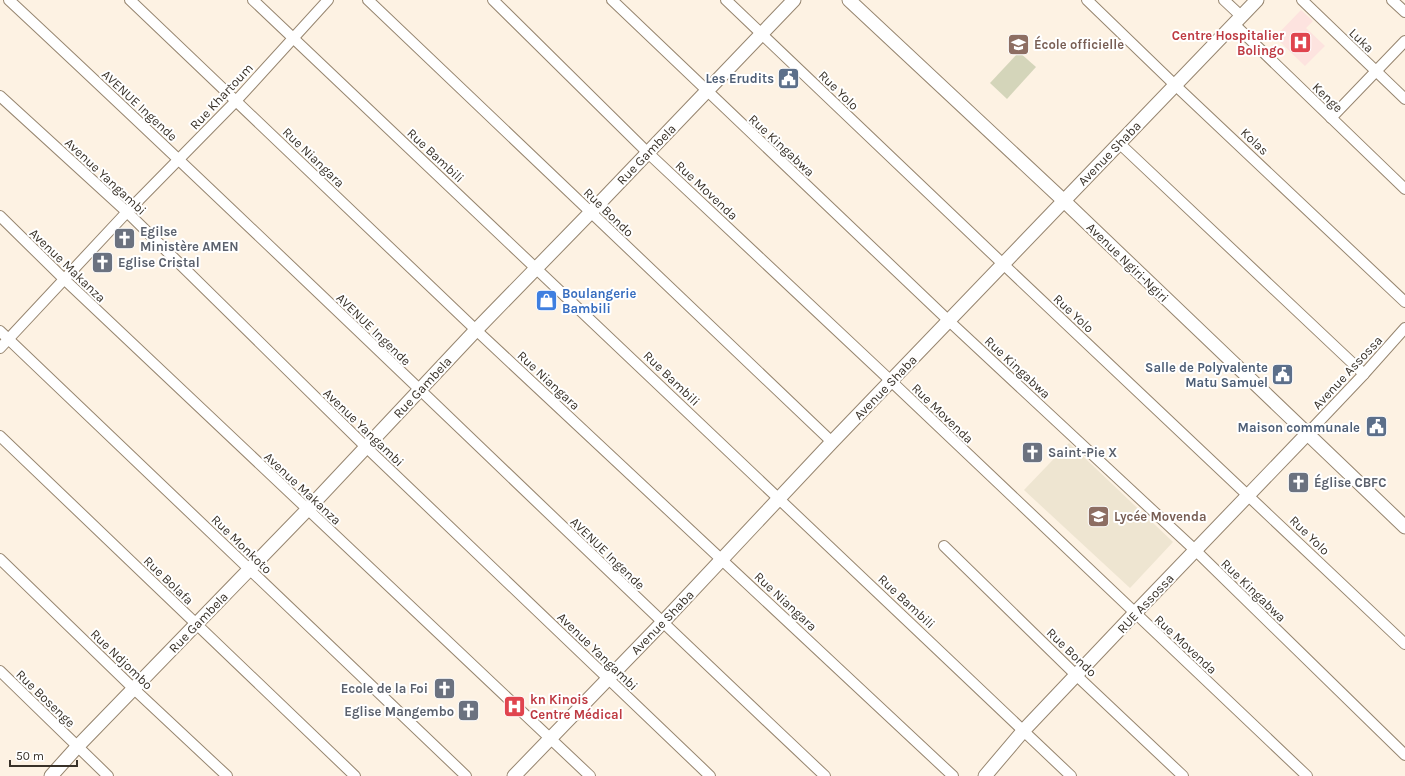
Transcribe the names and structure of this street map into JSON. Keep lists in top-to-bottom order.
{
  "streets": {
    "street": [
      "Luka",
      "Rue Yolo",
      "Rue Khartoum",
      "Kenge",
      "AVENUE Ingende",
      "Kolas",
      "Rue Kingabwa",
      "Avenue Shaba",
      "Rue Gambela",
      "Rue Bambili",
      "Rue Niangara",
      "Avenue Yangambi",
      "Rue Movenda",
      "Rue Bondo",
      "Avenue Ngiri-Ngiri",
      "Avenue Makanza",
      "Avenue Assossa",
      "Rue Monkoto",
      "Rue Bolafa",
      "RUE Assossa",
      "Rue Ndjombo",
      "Rue Bosenge"
    ]
  },
  "crossings": [
    ["Rue Yolo", "Avenue Shaba"],
    ["Rue Yolo", "Rue Gambela"],
    ["Rue Yolo", "RUE Assossa"],
    ["Rue Khartoum", "AVENUE Ingende"],
    ["Rue Khartoum", "Rue Bambili"],
    ["Rue Khartoum", "Rue Niangara"],
    ["Rue Khartoum", "Avenue Yangambi"],
    ["Rue Khartoum", "Avenue Makanza"],
    ["Rue Khartoum", "Rue Monkoto"],
    ["Kenge", "Avenue Shaba"],
    ["AVENUE Ingende", "Avenue Shaba"],
    ["AVENUE Ingende", "Rue Gambela"],
    ["Kolas", "Avenue Shaba"],
    ["Rue Kingabwa", "Avenue Shaba"],
    ["Rue Kingabwa", "Rue Gambela"],
    ["Rue Kingabwa", "RUE Assossa"],
    ["Avenue Shaba", "Rue Bambili"],
    ["Avenue Shaba", "Rue Niangara"],
    ["Avenue Shaba", "Avenue Yangambi"],
    ["Avenue Shaba", "Rue Movenda"],
    ["Avenue Shaba", "Rue Bondo"],
    ["Avenue Shaba", "Avenue Ngiri-Ngiri"],
    ["Avenue Shaba", "Avenue Makanza"],
    ["Rue Gambela", "Rue Bambili"],
    ["Rue Gambela", "Rue Niangara"],
    ["Rue Gambela", "Avenue Yangambi"],
    ["Rue Gambela", "Rue Movenda"],
    ["Rue Gambela", "Rue Bondo"],
    ["Rue Gambela", "Avenue Makanza"],
    ["Rue Gambela", "Rue Monkoto"],
    ["Rue Gambela", "Rue Bolafa"],
    ["Rue Gambela", "Rue Ndjombo"],
    ["Rue Gambela", "Rue Bosenge"],
    ["Rue Bambili", "RUE Assossa"],
    ["Rue Movenda", "RUE Assossa"],
    ["Rue Bondo", "RUE Assossa"],
    ["Avenue Ngiri-Ngiri", "Avenue Assossa"],
    ["Avenue Ngiri-Ngiri", "RUE Assossa"],
    ["Avenue Assossa", "RUE Assossa"]
  ],
  "places": {
    "hospital": ["Centre Hospitalier Bolingo", "kn Kinois Centre Médical"],
    "school or university": ["École officielle", "Lycée Movenda"],
    "public building": ["Les Erudits", "Salle de Polyvalente Matu Samuel", "Maison communale"],
    "church": [
      "Egilse Ministère AMEN",
      "Eglise Cristal",
      "Saint-Pie X",
      "Église CBFC",
      "Ecole de la Foi",
      "Eglise Mangembo"
    ],
    "shop": ["Boulangerie Bambili"]
  },
  "scale_bar": "50 m"
}
